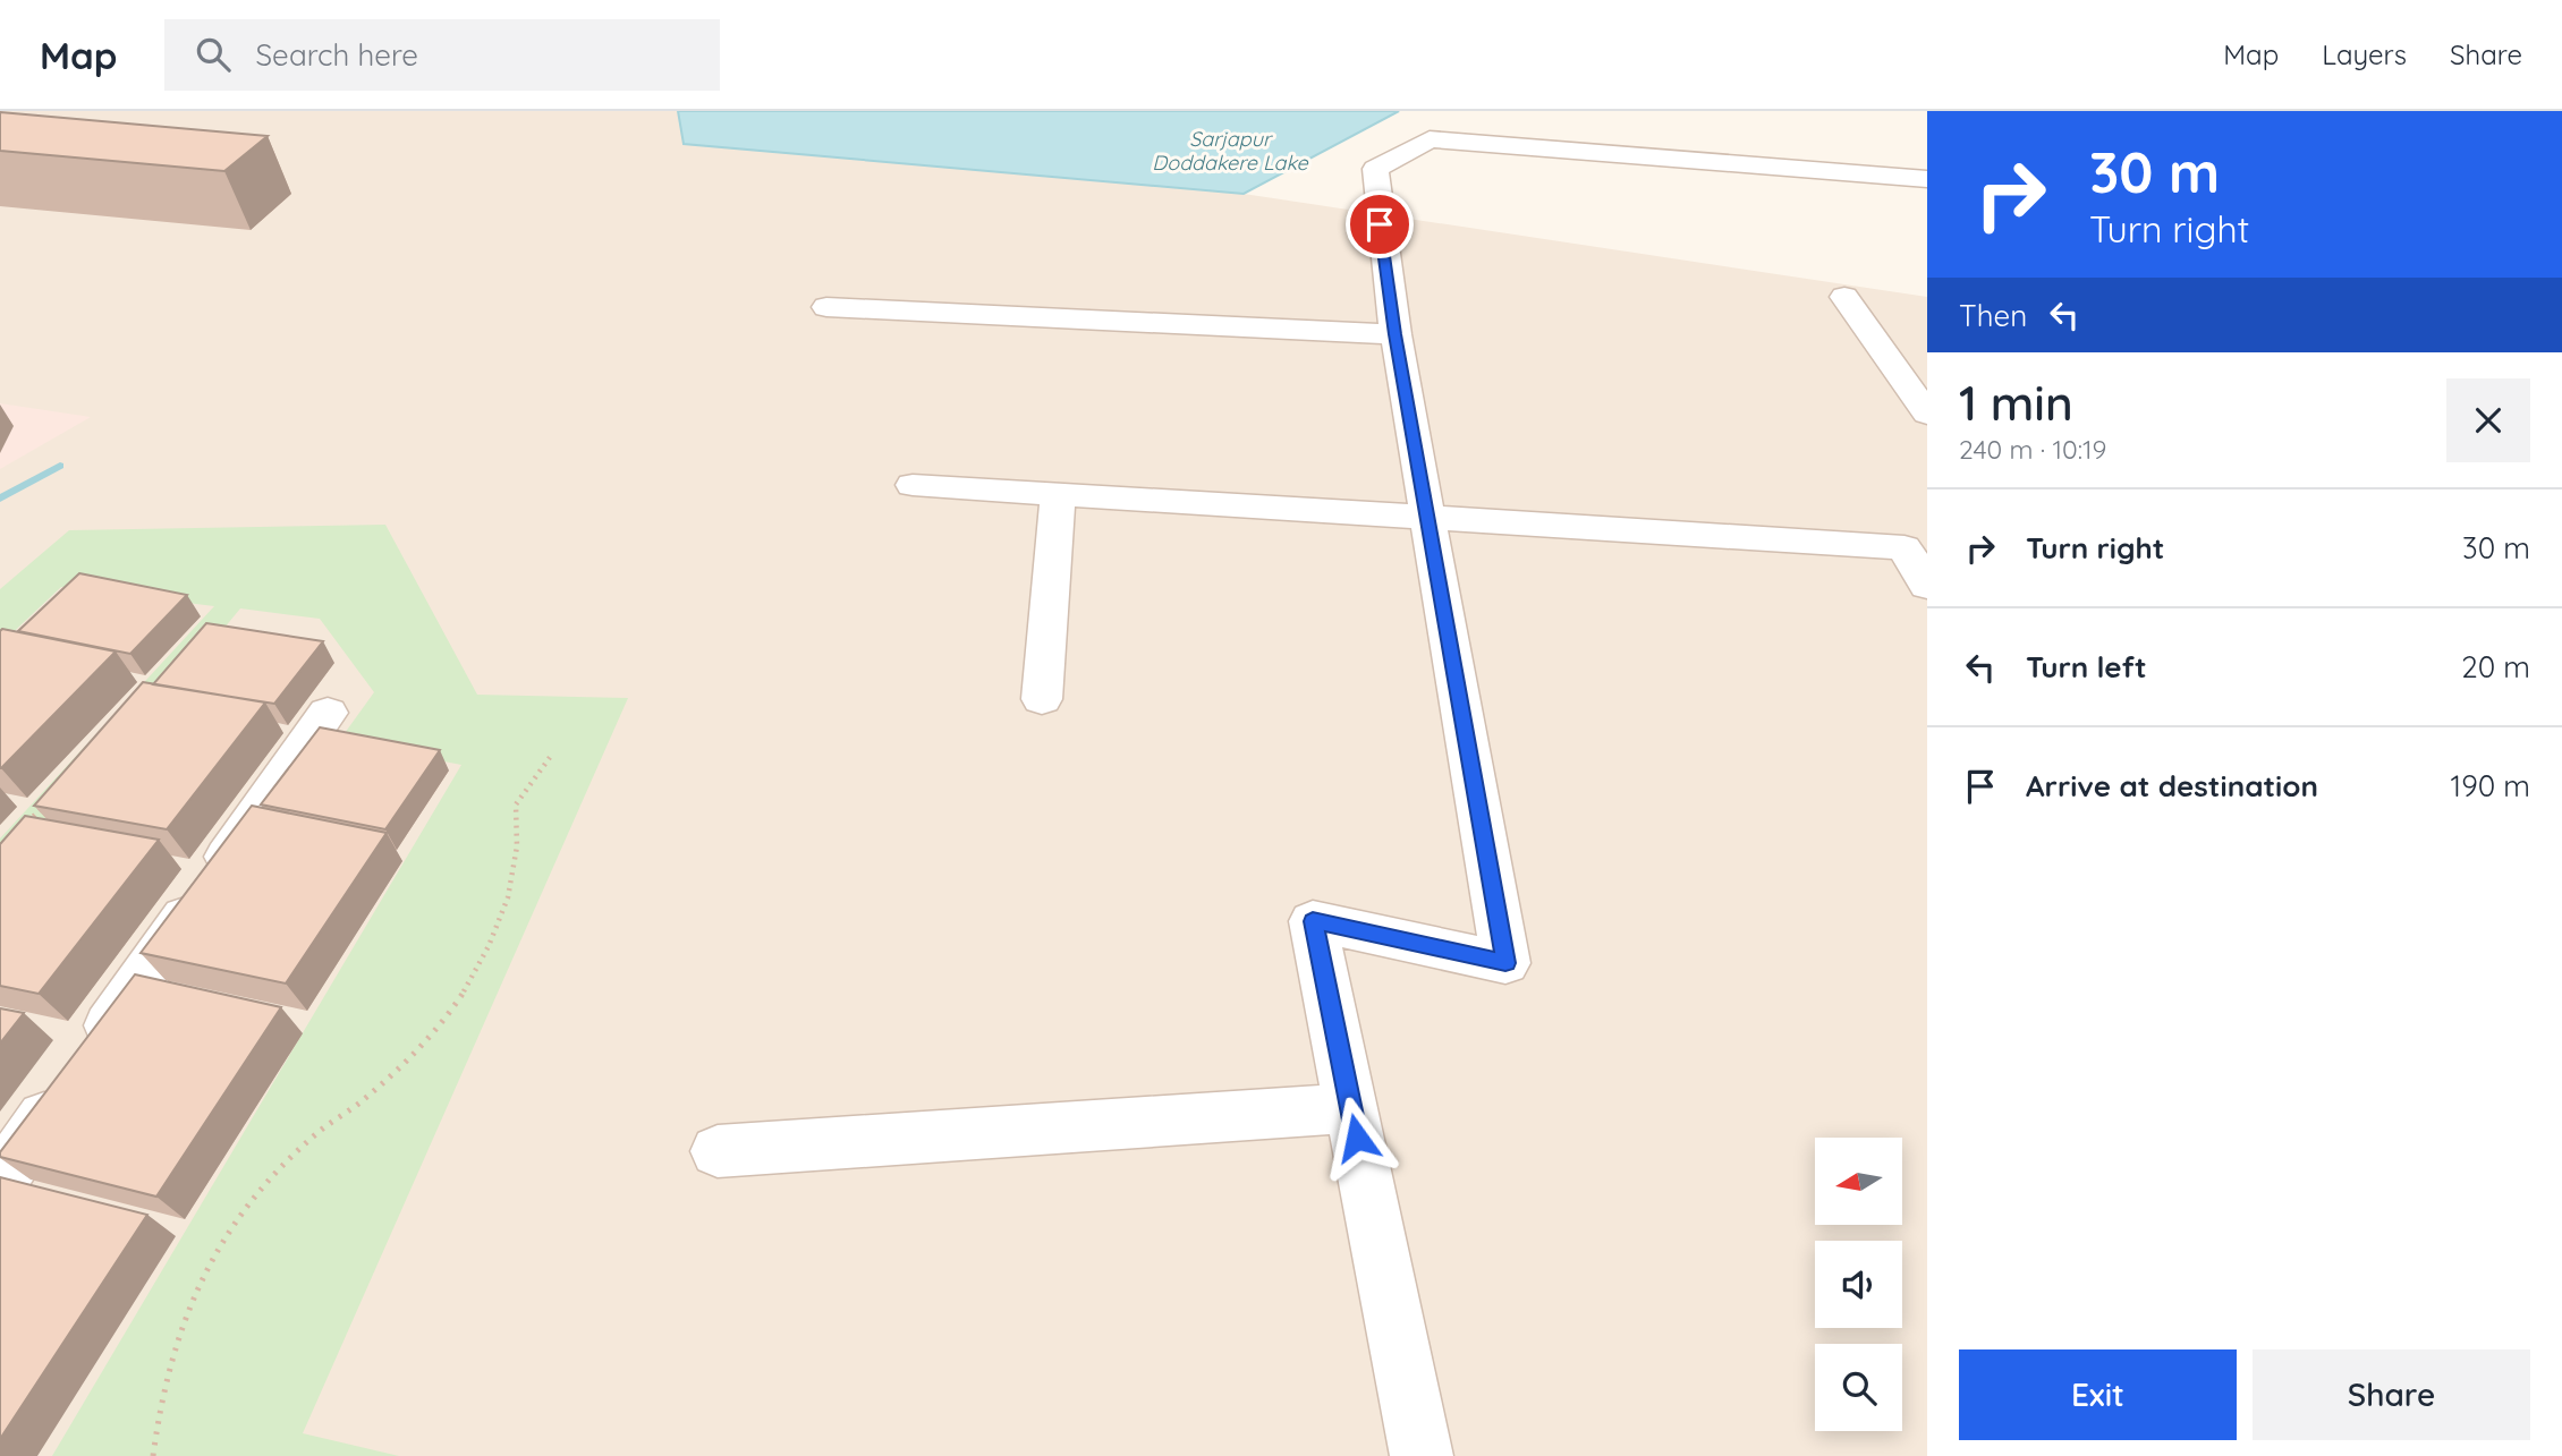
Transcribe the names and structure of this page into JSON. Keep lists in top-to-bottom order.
{
  "water": ["Sarjapur Doddakere Lake"],
  "north": "left",
  "page": {
    "header": "Map",
    "search": "Search here",
    "nav": ["Map", "Layers", "Share"],
    "turn": ["30 m", "Turn right"],
    "then": "Then",
    "heading": ["1 min", "240 m · 10:19"],
    "list": [
      {
        "name": "Turn right",
        "value": "30 m"
      },
      {
        "name": "Turn left",
        "value": "20 m"
      },
      {
        "name": "Arrive at destination",
        "value": "190 m"
      }
    ],
    "buttons": ["Exit", "Share"]
  }
}
